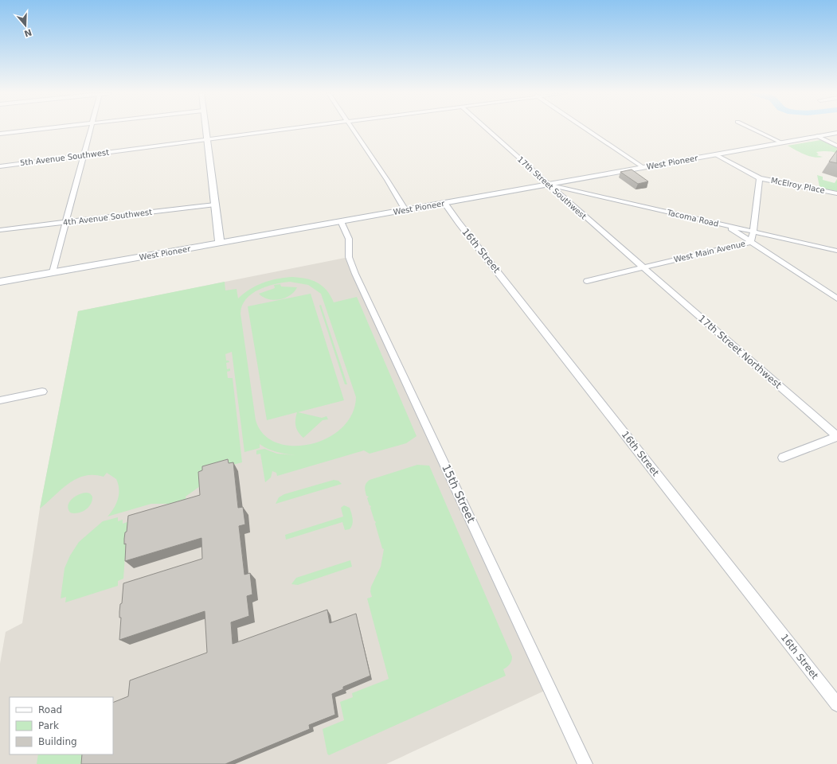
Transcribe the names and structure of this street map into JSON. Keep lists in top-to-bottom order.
{
  "streets": {
    "main road": ["West Pioneer"],
    "street": [
      "5th Avenue Southwest",
      "McElroy Place",
      "17th Street Southwest",
      "4th Avenue Southwest",
      "Tacoma Road",
      "16th Street",
      "West Main Avenue",
      "17th Street Northwest",
      "15th Street"
    ]
  },
  "crossings": [
    ["West Pioneer", "McElroy Place"],
    ["West Pioneer", "17th Street Southwest"],
    ["West Pioneer", "Tacoma Road"],
    ["West Pioneer", "16th Street"],
    ["West Pioneer", "15th Street"],
    ["McElroy Place", "West Main Avenue"],
    ["17th Street Southwest", "Tacoma Road"],
    ["17th Street Southwest", "West Main Avenue"],
    ["17th Street Southwest", "17th Street Northwest"],
    ["Tacoma Road", "West Main Avenue"],
    ["West Main Avenue", "17th Street Northwest"]
  ],
  "legend": ["Road", "Park", "Building"],
  "north": "bottom"
}
